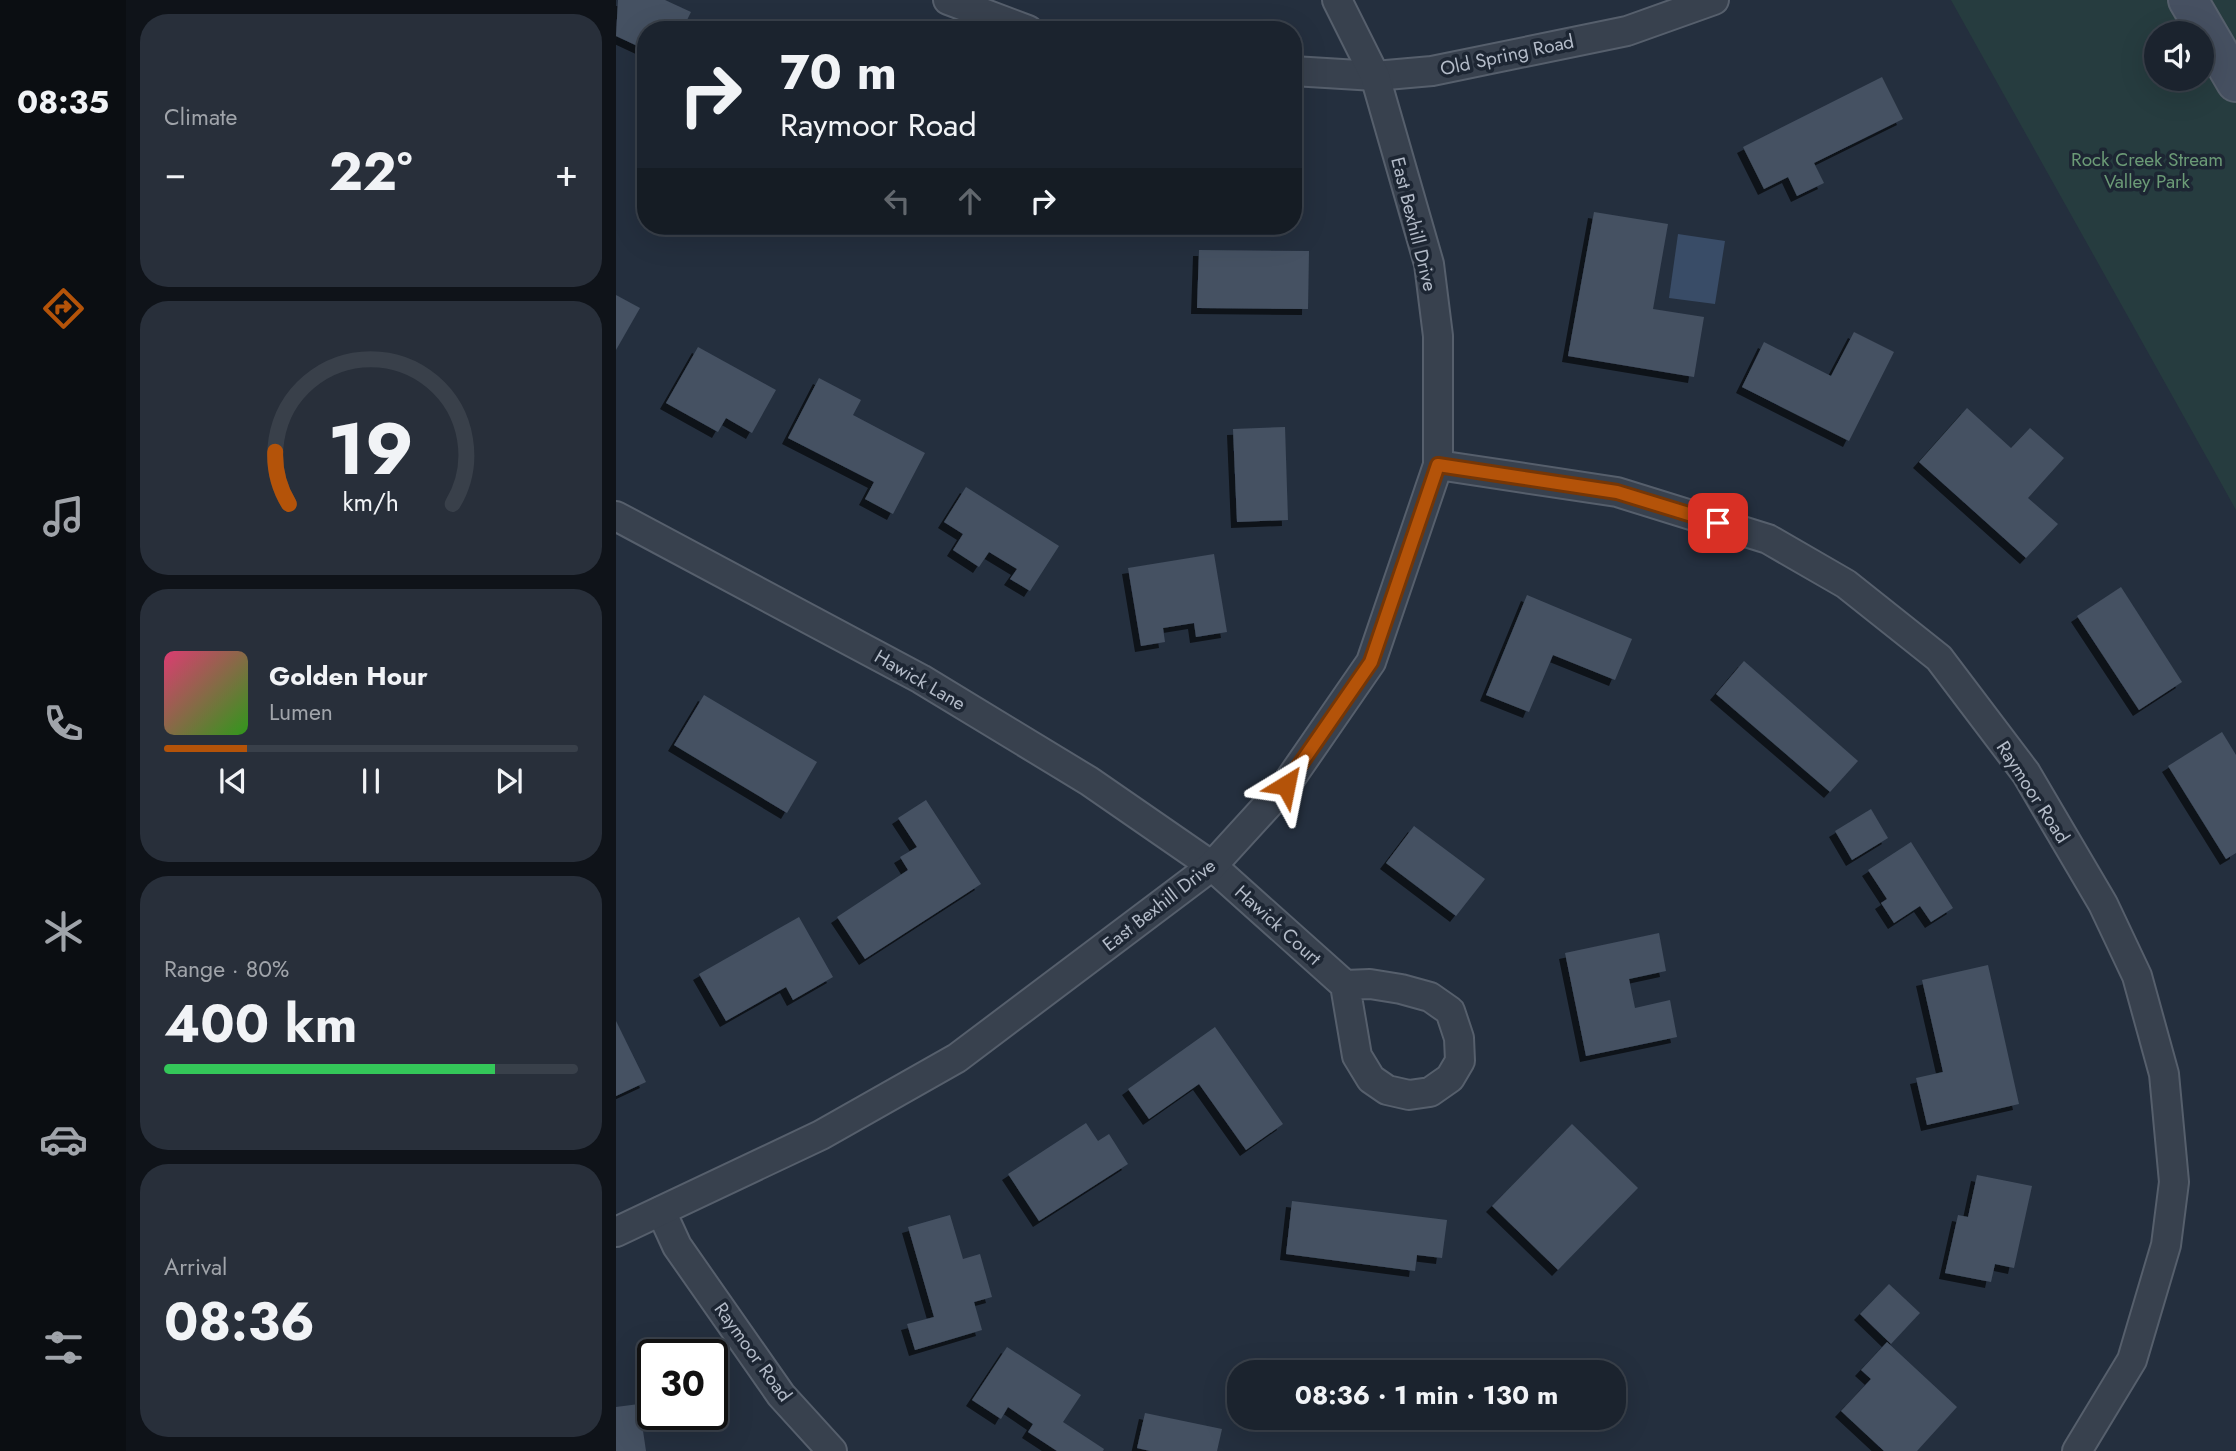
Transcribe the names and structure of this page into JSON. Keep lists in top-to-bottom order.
{
  "streets": {
    "street": [
      "Old Spring Road",
      "East Bexhill Drive",
      "Hawick Lane",
      "Raymoor Road",
      "Hawick Court"
    ]
  },
  "crossings": [
    ["Old Spring Road", "East Bexhill Drive"],
    ["East Bexhill Drive", "Hawick Lane"],
    ["East Bexhill Drive", "Raymoor Road"],
    ["East Bexhill Drive", "Hawick Court"],
    ["Hawick Lane", "Hawick Court"]
  ],
  "parks": ["Rock Creek Stream Valley Park"],
  "page": {
    "tabs": "08:35",
    "tile": [
      "Climate",
      ["Range · 80%", "400 km"],
      ["Arrival", "08:36"]
    ],
    "turn": ["70 m", "Raymoor Road"],
    "heat": ["−", "22°", "+"],
    "song": ["Golden Hour", "Lumen"],
    "limit": "30",
    "trip": "08:36 · 1 min · 130 m",
    "gauge": ["19", "km/h"]
  }
}
